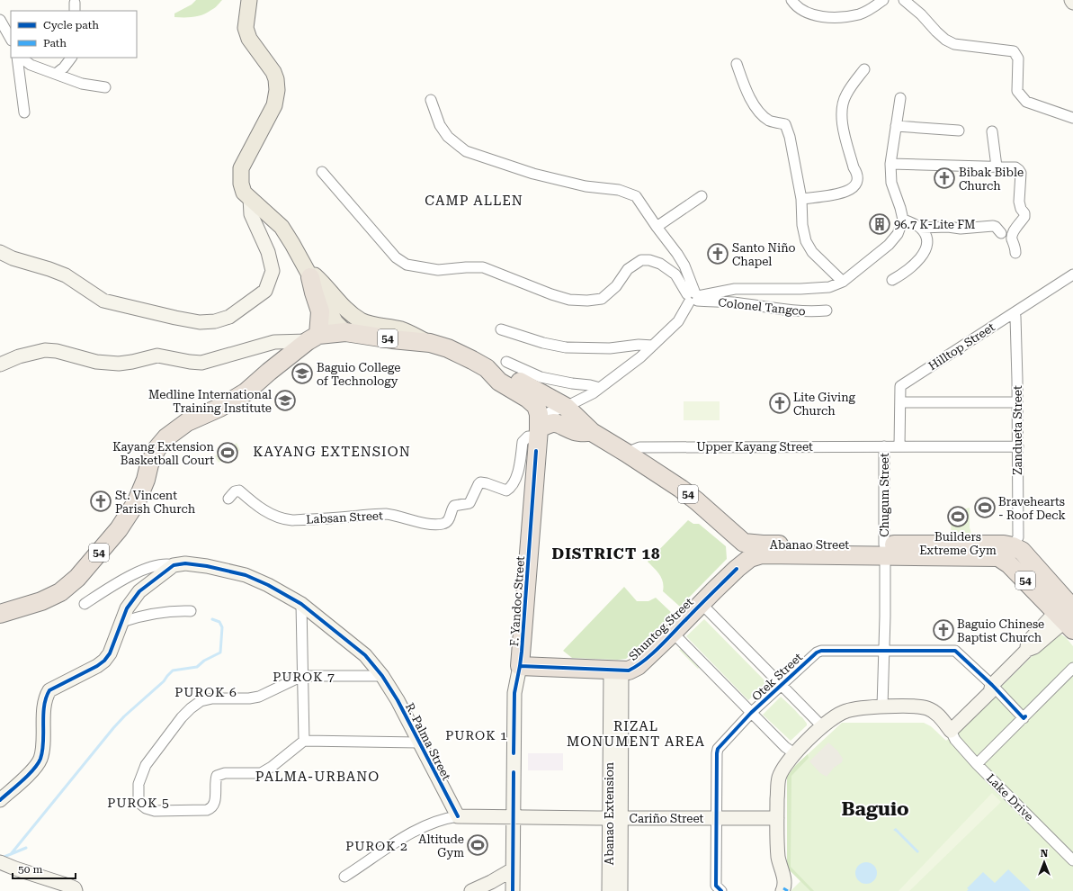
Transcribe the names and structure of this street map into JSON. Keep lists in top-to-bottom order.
{
  "streets": {
    "highway": [
      "54",
      "Abanao Street",
      "F. Yandoc Street",
      "Shuntog Street"
    ],
    "street": [
      "Colonel Tangco",
      "Hilltop Street",
      "Zandueta Street",
      "Upper Kayang Street",
      "Chugum Street",
      "Labsan Street",
      "Otek Street",
      "R. Palma Street",
      "Lake Drive",
      "Abanao Extension",
      "Cariño Street"
    ]
  },
  "crossings": [
    ["54", "Zandueta Street"],
    ["54", "Upper Kayang Street"],
    ["54", "Abanao Street"],
    ["54", "Shuntog Street"],
    ["Hilltop Street", "Zandueta Street"],
    ["Hilltop Street", "Upper Kayang Street"],
    ["Zandueta Street", "Upper Kayang Street"],
    ["Zandueta Street", "Abanao Street"],
    ["Upper Kayang Street", "Chugum Street"],
    ["Chugum Street", "Abanao Street"],
    ["Chugum Street", "Otek Street"],
    ["Labsan Street", "F. Yandoc Street"],
    ["Abanao Street", "Shuntog Street"],
    ["F. Yandoc Street", "Shuntog Street"],
    ["F. Yandoc Street", "Cariño Street"],
    ["Shuntog Street", "Abanao Extension"],
    ["Otek Street", "Cariño Street"],
    ["R. Palma Street", "Cariño Street"],
    ["Abanao Extension", "Cariño Street"]
  ],
  "districts": [
    "CAMP ALLEN",
    "KAYANG EXTENSION",
    "DISTRICT 18",
    "PUROK 7",
    "PUROK 6",
    "RIZAL MONUMENT AREA",
    "PUROK 1",
    "PALMA-URBANO",
    "PUROK 5",
    "Baguio",
    "PUROK 2"
  ],
  "places": {
    "church": [
      "Bibak Bible Church",
      "Santo Niño Chapel",
      "Lite Giving Church",
      "St. Vincent Parish Church",
      "Baguio Chinese Baptist Church"
    ],
    "building": ["96.7 K-Lite FM"],
    "school or university": ["Baguio College of Technology", "Medline International Training Institute"],
    "sports": [
      "Kayang Extension Basketball Court",
      "Bravehearts - Roof Deck",
      "Builders Extreme Gym",
      "Altitude Gym"
    ]
  },
  "legend": ["Cycle path", "Path"],
  "scale_bar": "50 m",
  "north": "top"
}
